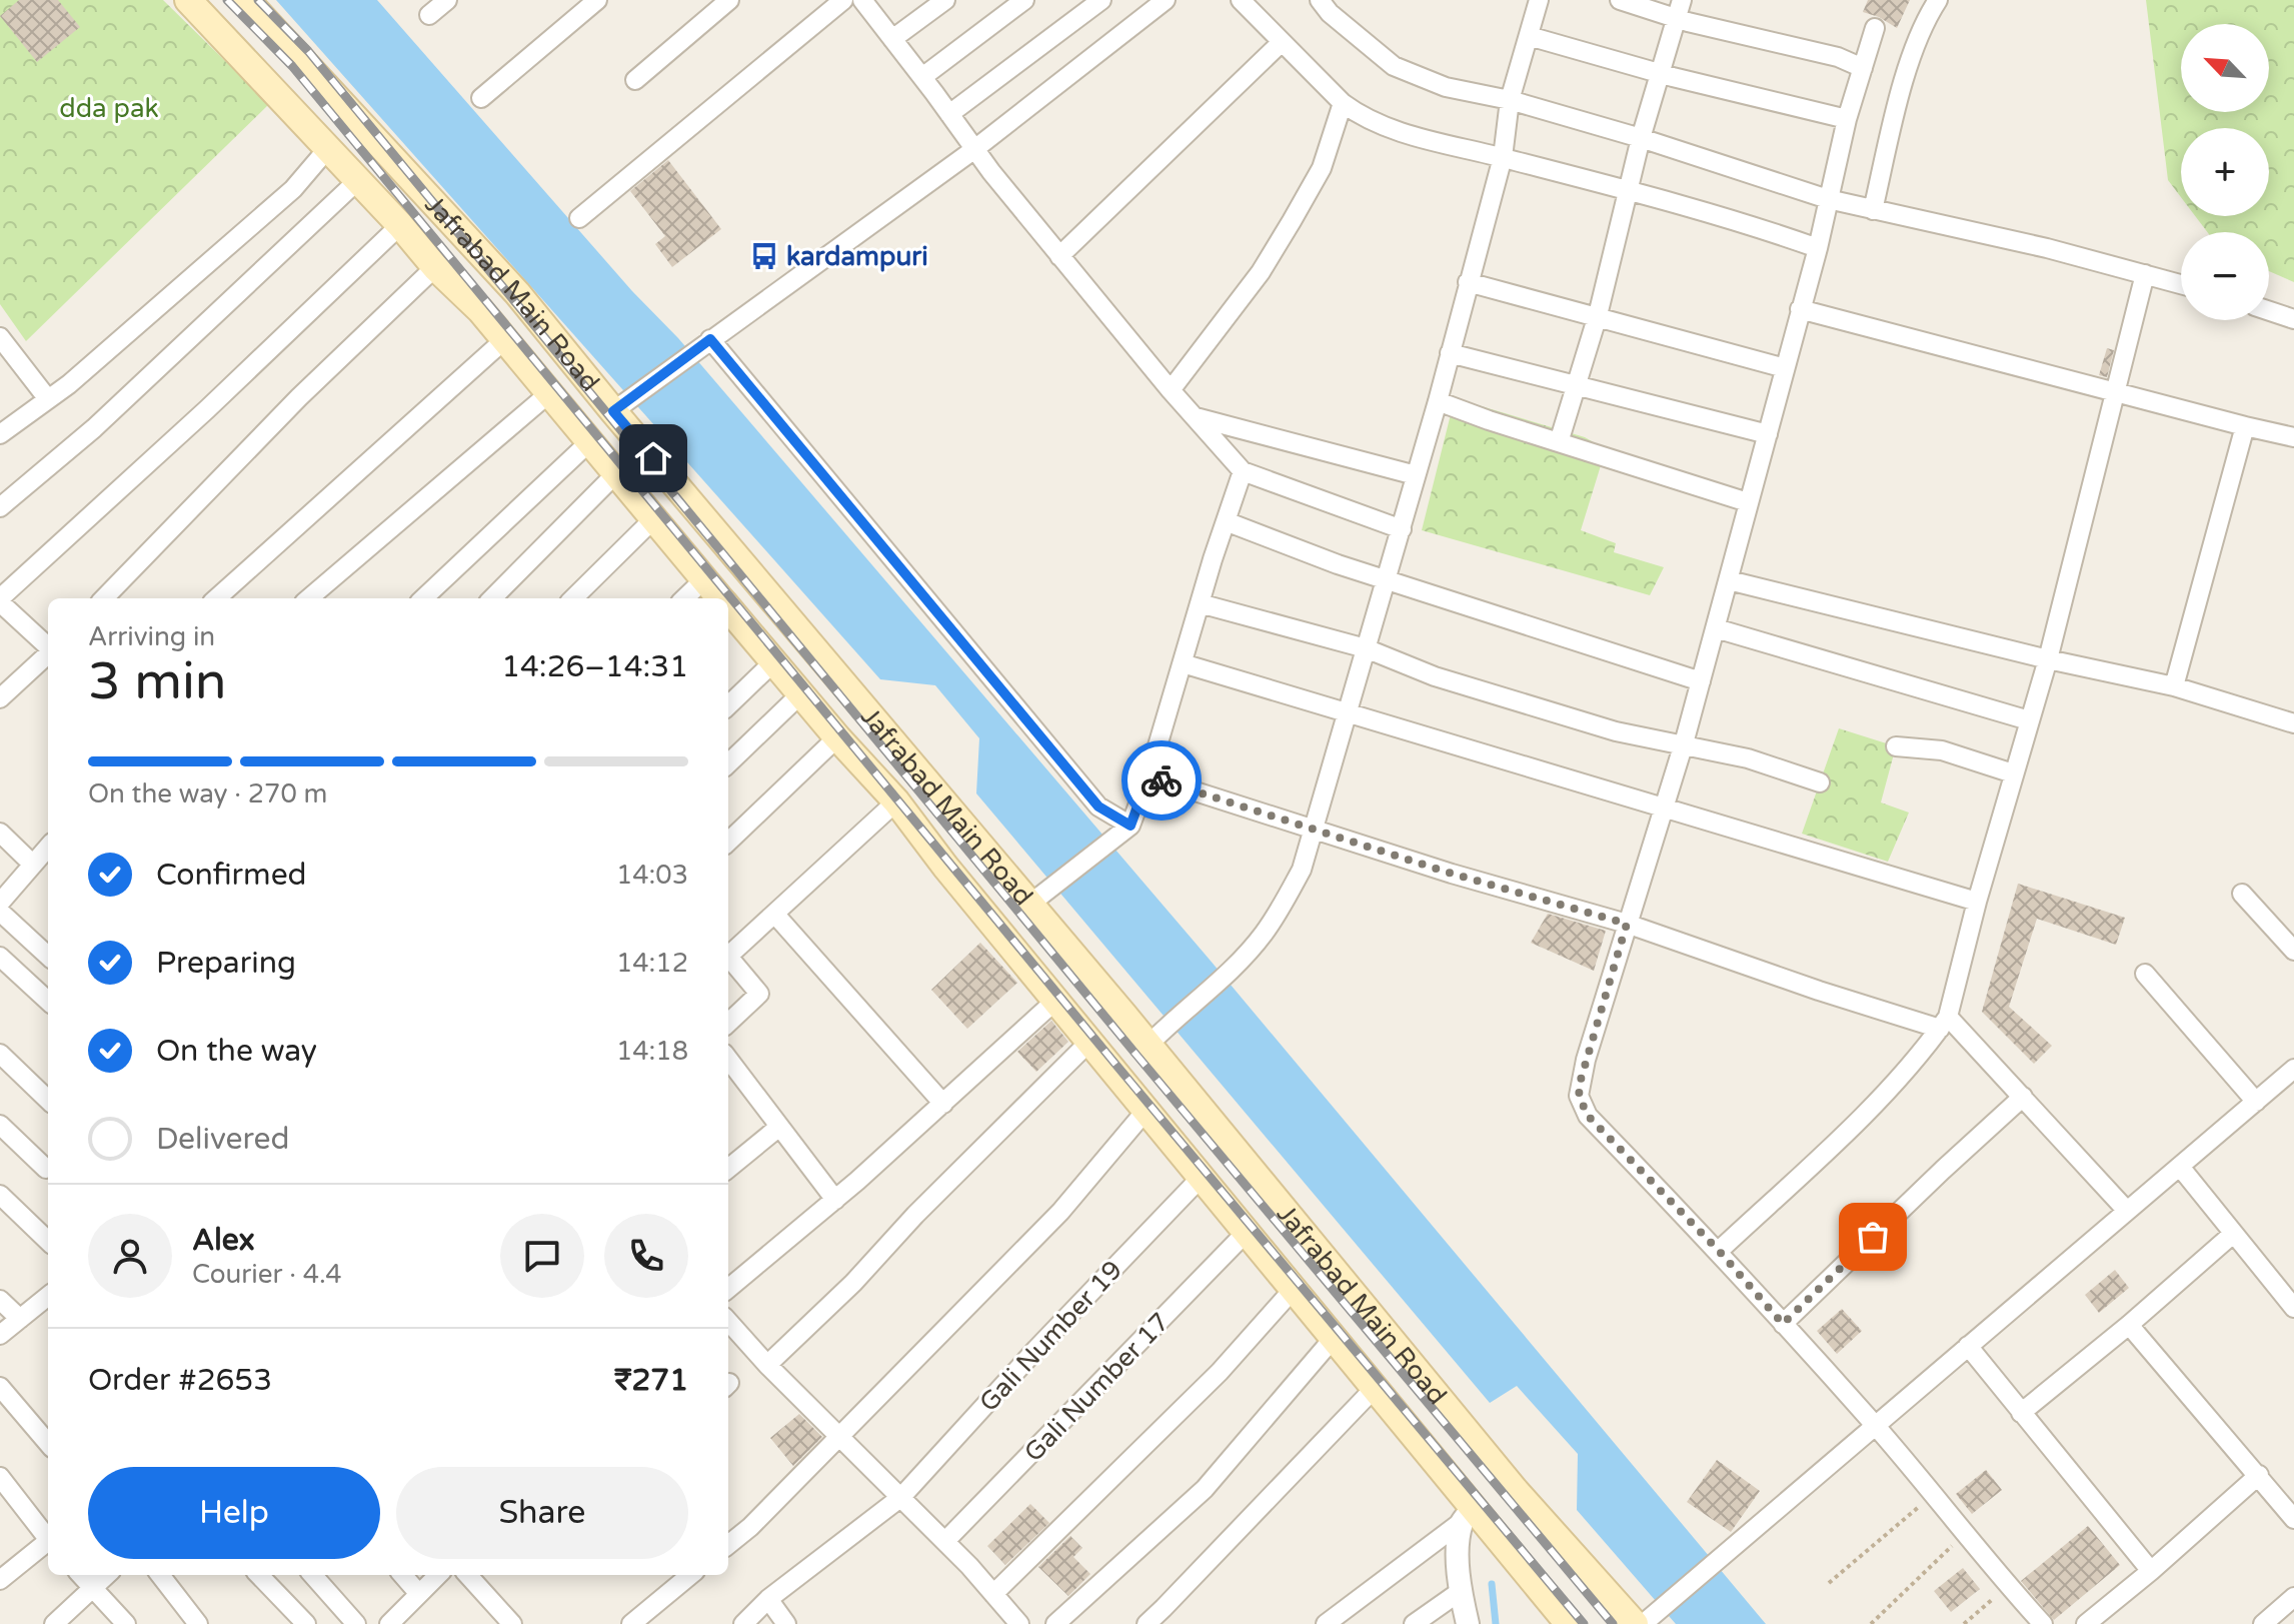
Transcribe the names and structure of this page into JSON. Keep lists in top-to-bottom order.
{
  "streets": {
    "main road": ["Jafrabad Main Road"],
    "street": ["Gali Number 19", "Gali Number 17"]
  },
  "crossings": [
    ["Jafrabad Main Road", "Gali Number 19"],
    ["Jafrabad Main Road", "Gali Number 17"]
  ],
  "parks": ["dda pak"],
  "places": {
    "bus stop": ["kardampuri"]
  },
  "north": "top left",
  "page": {
    "map_buttons": ["+", "−"],
    "heading": ["3 min", "Arriving in", "14:26–14:31"],
    "panel": [
      "Alex",
      "Courier · 4.4",
      "Order #2653",
      "₹271"
    ],
    "bar": "On the way · 270 m",
    "list": [
      ["Confirmed", "14:03"],
      ["Preparing", "14:12"],
      ["On the way", "14:18"],
      "Delivered"
    ],
    "buttons": ["Help", "Share"]
  }
}
